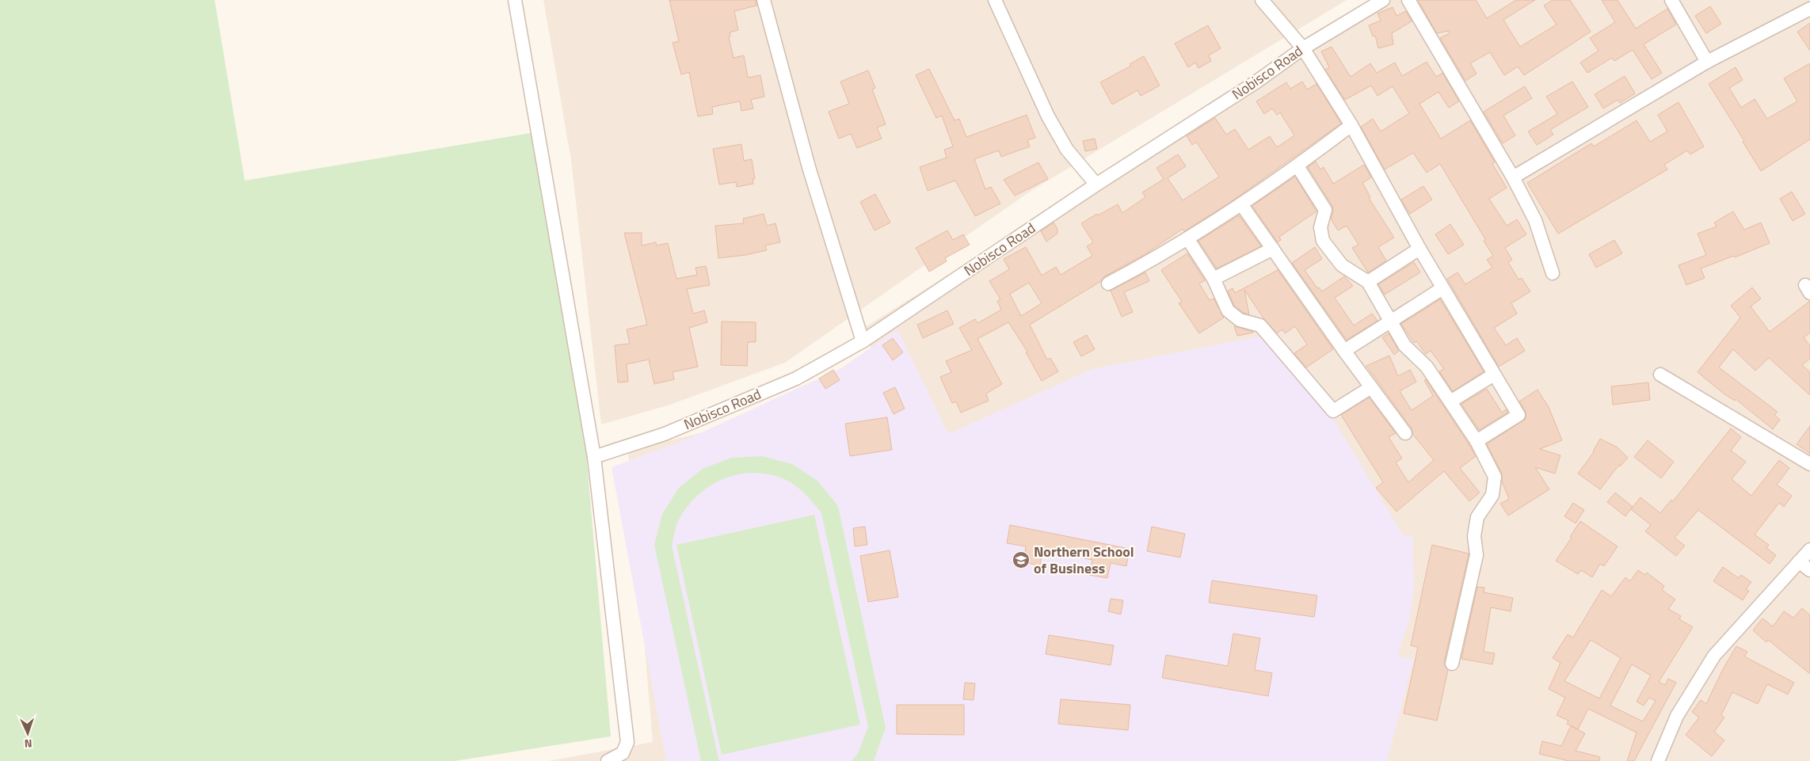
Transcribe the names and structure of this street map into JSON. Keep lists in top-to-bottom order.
{
  "streets": {
    "street": ["Nobisco Road"]
  },
  "places": {
    "school or university": ["Northern School of Business"]
  },
  "north": "bottom"
}
